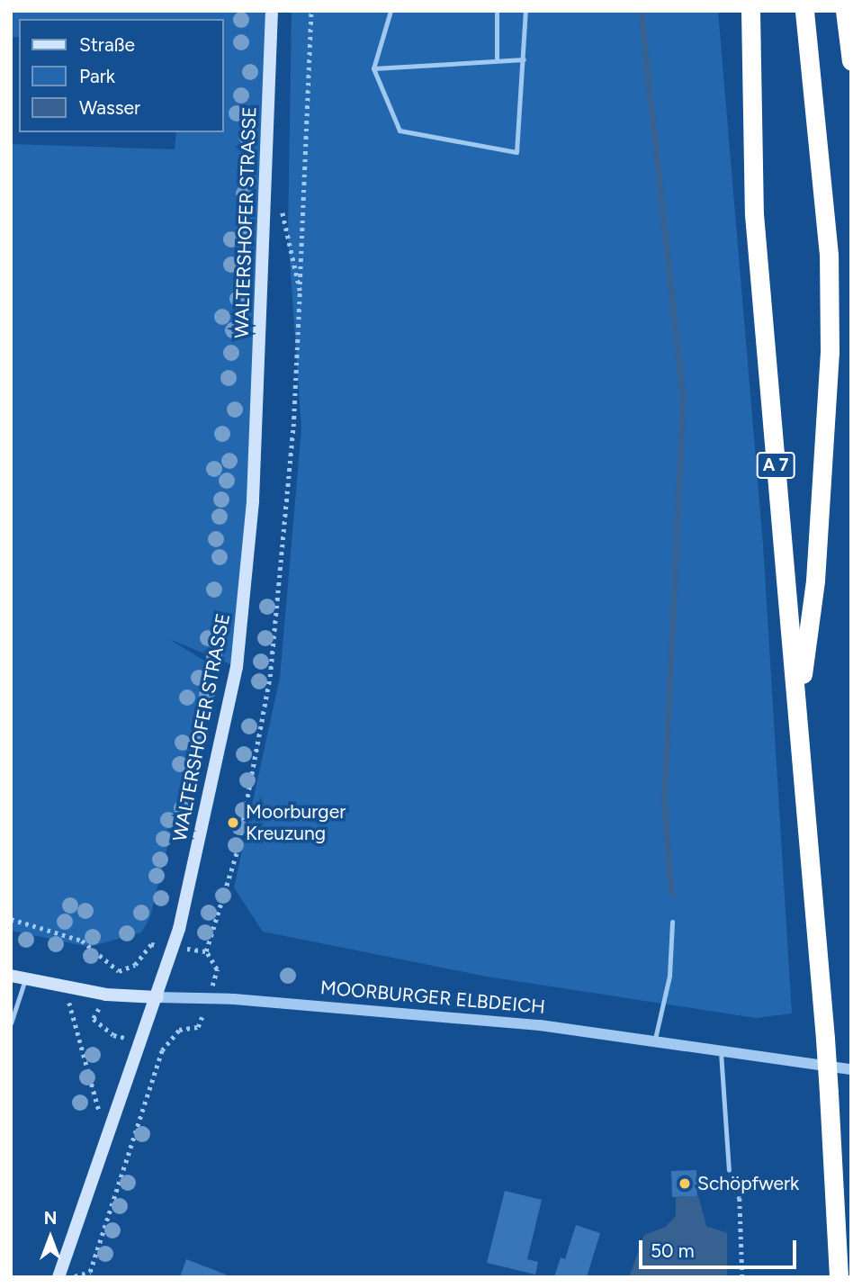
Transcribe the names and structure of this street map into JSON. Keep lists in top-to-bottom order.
{
  "streets": {
    "highway": ["A 7"],
    "main road": ["WALTERSHOFER STRASSE", "MOORBURGER ELBDEICH"]
  },
  "crossings": [
    ["WALTERSHOFER STRASSE", "MOORBURGER ELBDEICH"]
  ],
  "places": ["Moorburger Kreuzung", "Schöpfwerk"],
  "legend": ["Straße", "Park", "Wasser"],
  "scale_bar": "50 m",
  "north": "top"
}
